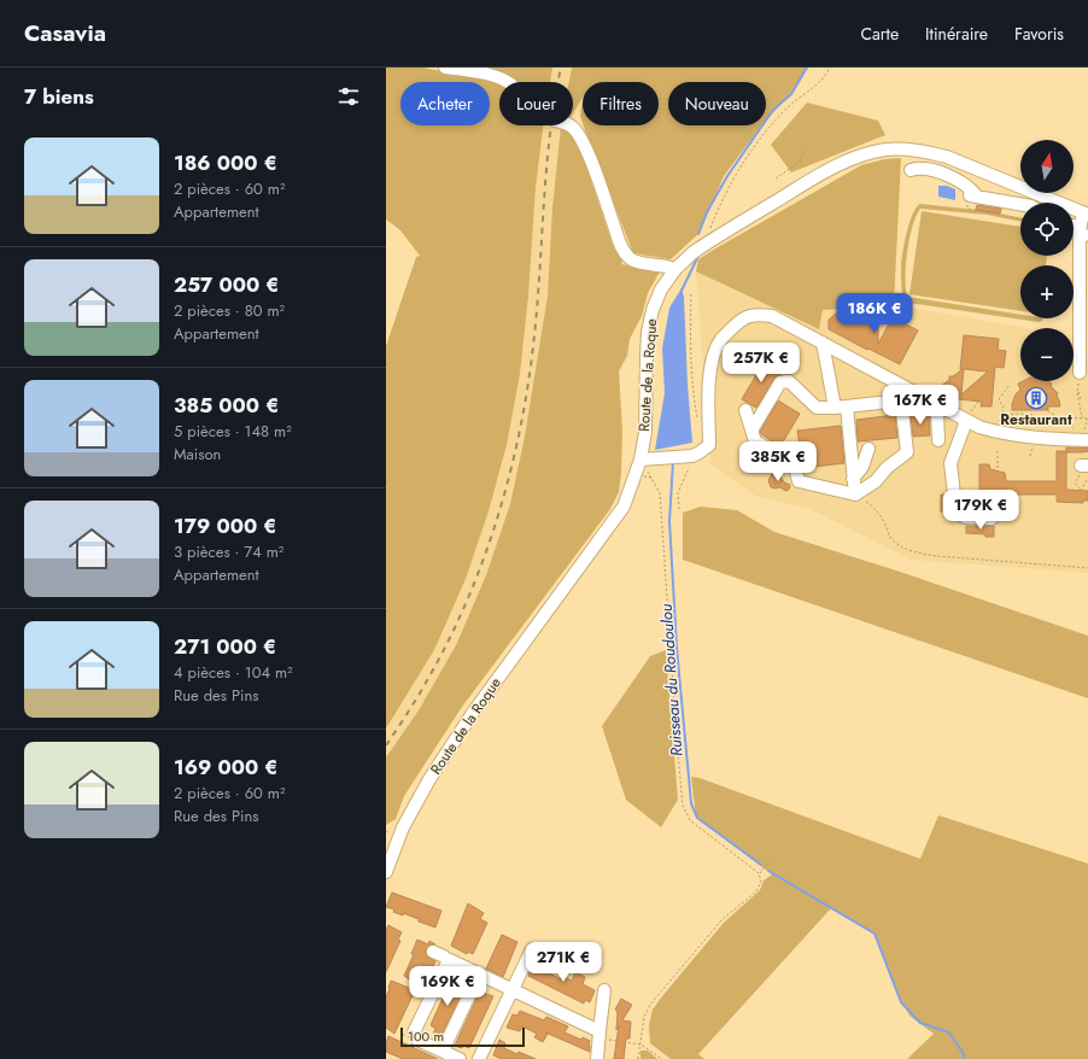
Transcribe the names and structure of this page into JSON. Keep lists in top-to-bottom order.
{
  "streets": {
    "street": ["Route de la Roque"]
  },
  "water": ["Ruisseau du Roudoulou"],
  "places": {
    "building": ["Restaurant"]
  },
  "scale_bar": "100 m",
  "north": "top",
  "page": {
    "header": "Casavia",
    "nav": ["Carte", "Itinéraire", "Favoris"],
    "heading": "7 biens",
    "chip": [
      "Acheter",
      "Louer",
      "Filtres",
      "Nouveau"
    ],
    "list": [
      {
        "name": "186 000 €",
        "note": "2 pièces · 60 m² · Appartement"
      },
      {
        "name": "257 000 €",
        "note": "2 pièces · 80 m² · Appartement"
      },
      {
        "name": "385 000 €",
        "note": "5 pièces · 148 m² · Maison"
      },
      {
        "name": "179 000 €",
        "note": "3 pièces · 74 m² · Appartement"
      },
      {
        "name": "271 000 €",
        "note": "4 pièces · 104 m² · Rue des Pins"
      },
      {
        "name": "169 000 €",
        "note": "2 pièces · 60 m² · Rue des Pins"
      }
    ],
    "map_buttons": ["+", "−"],
    "price": [
      "186K €",
      "257K €",
      "167K €",
      "385K €",
      "179K €",
      "271K €",
      "169K €"
    ],
    "scale": "100 m"
  }
}
